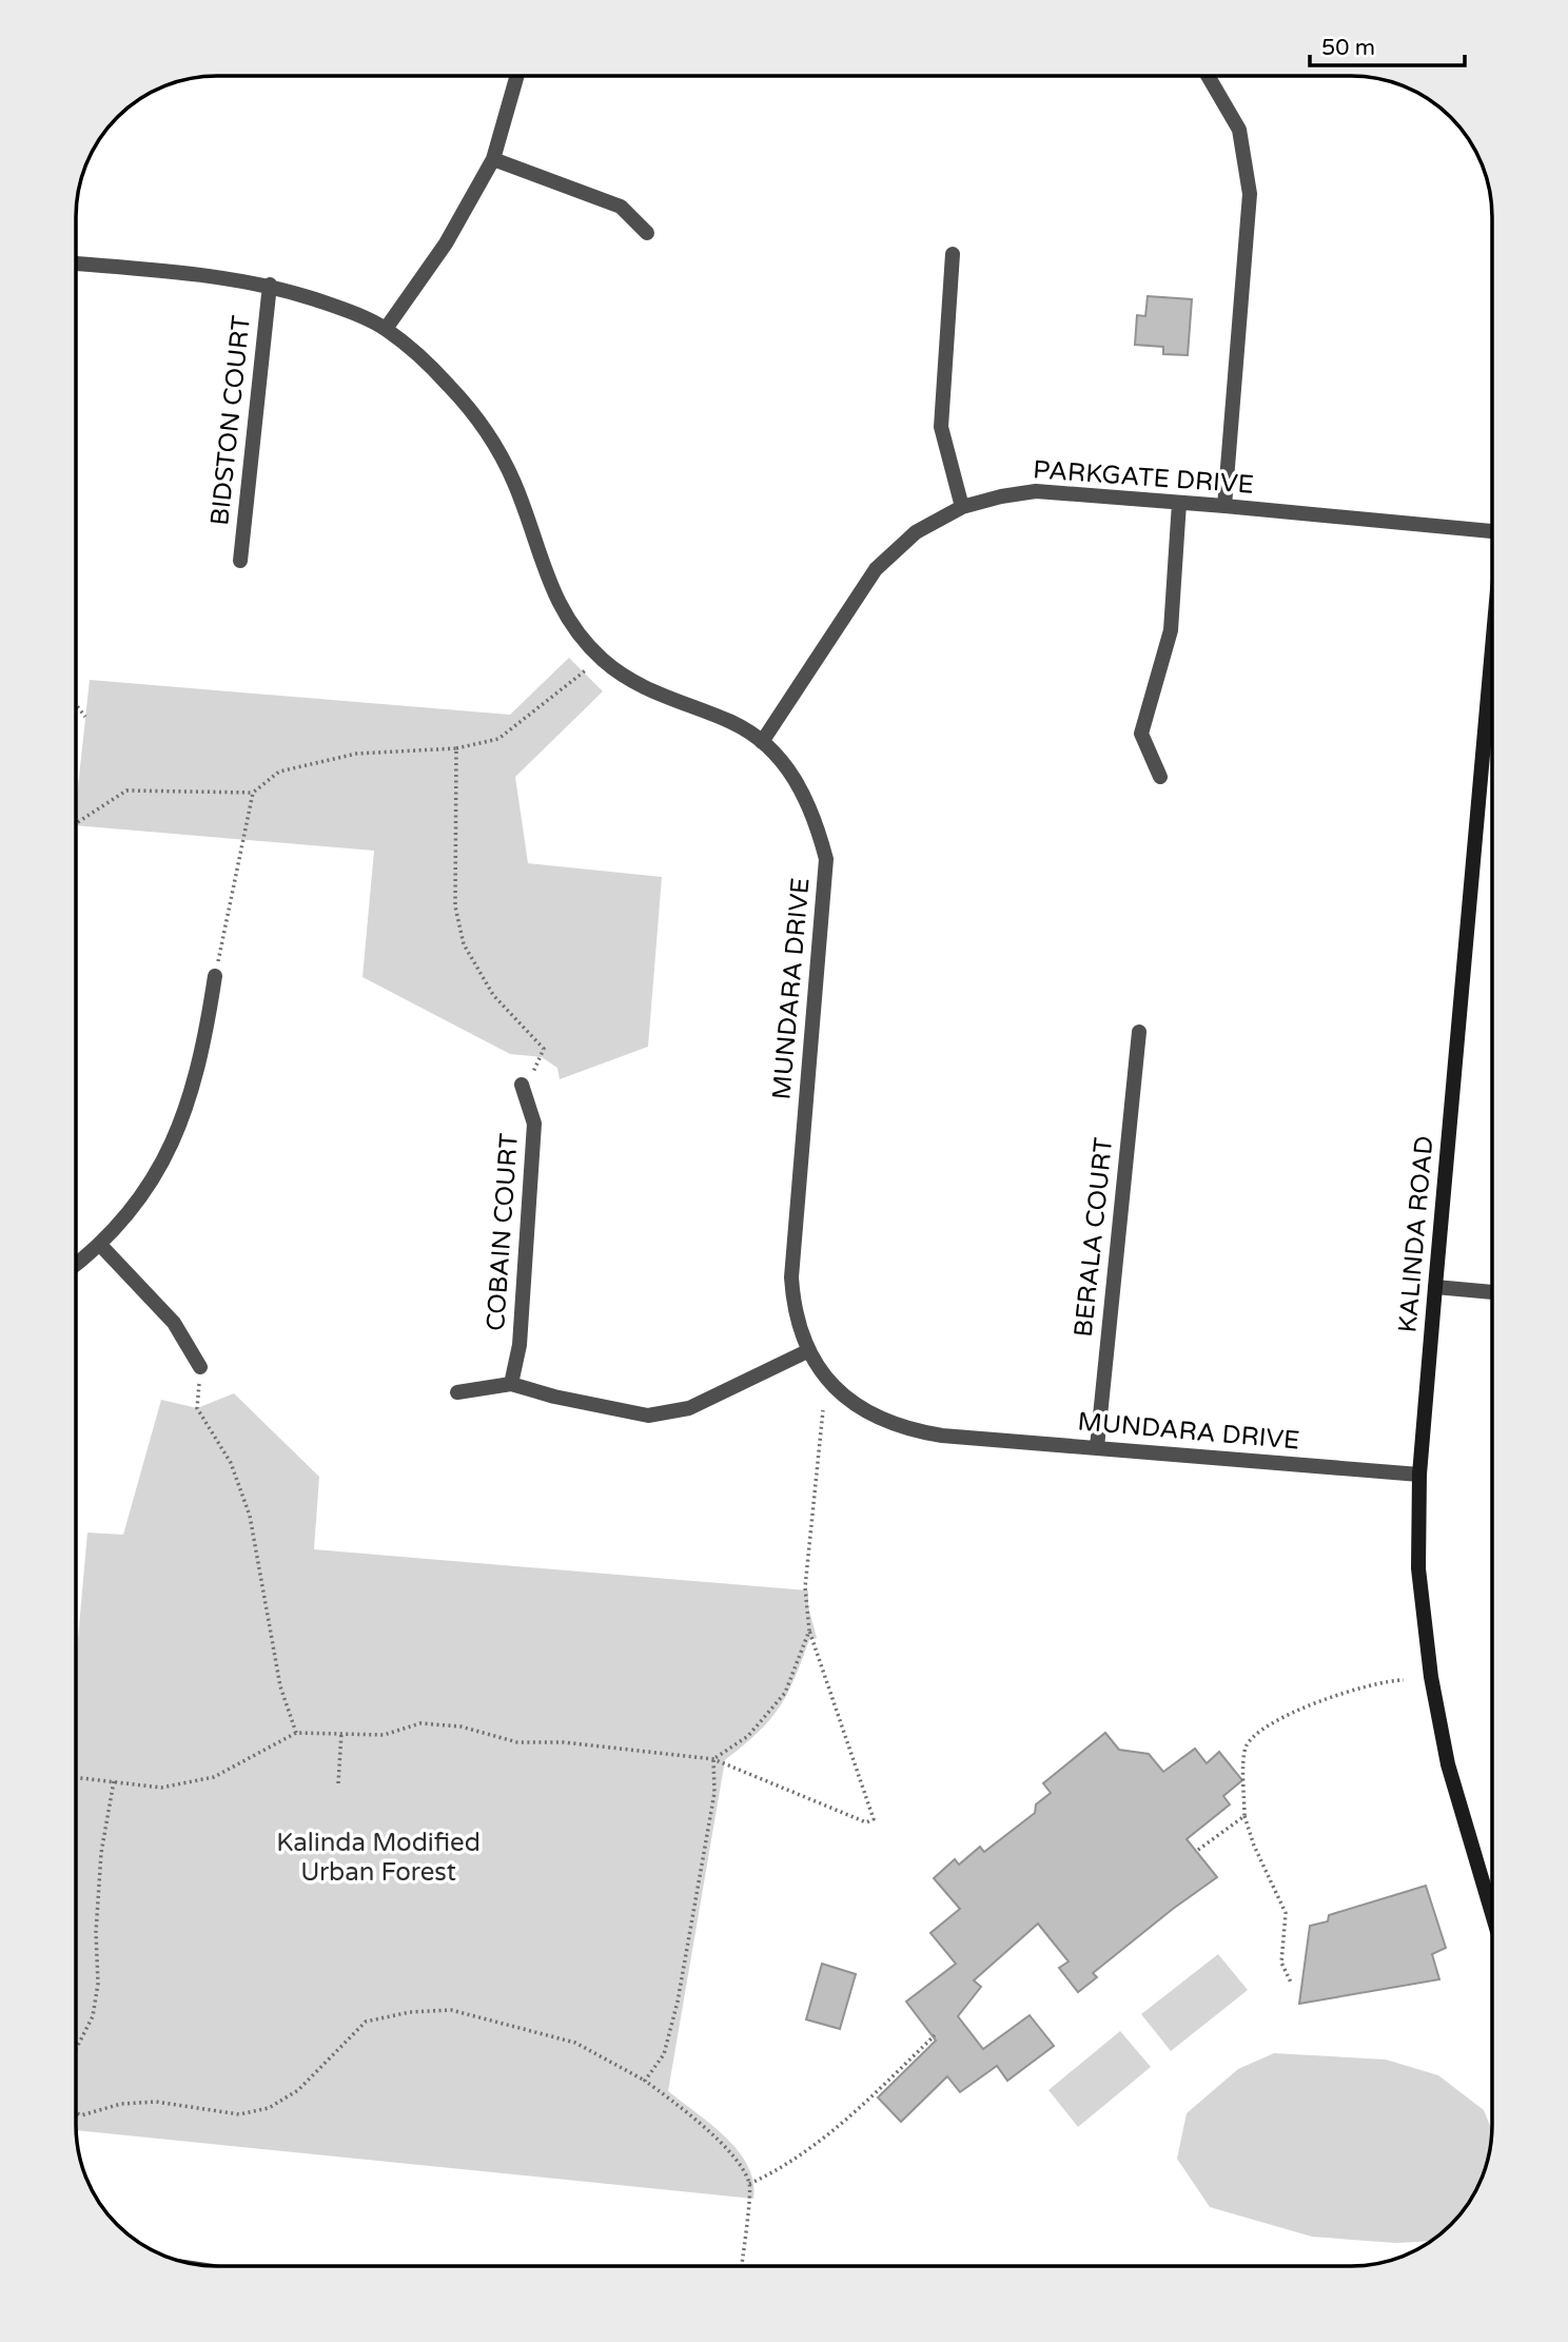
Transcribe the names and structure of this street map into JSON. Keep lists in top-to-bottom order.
{
  "streets": {
    "street": [
      "BIDSTON COURT",
      "PARKGATE DRIVE",
      "MUNDARA DRIVE",
      "COBAIN COURT",
      "KALINDA ROAD",
      "BERALA COURT"
    ]
  },
  "crossings": [
    ["BIDSTON COURT", "MUNDARA DRIVE"],
    ["PARKGATE DRIVE", "MUNDARA DRIVE"],
    ["MUNDARA DRIVE", "KALINDA ROAD"],
    ["MUNDARA DRIVE", "BERALA COURT"]
  ],
  "parks": ["Kalinda Modified Urban Forest"],
  "scale_bar": "50 m"
}
